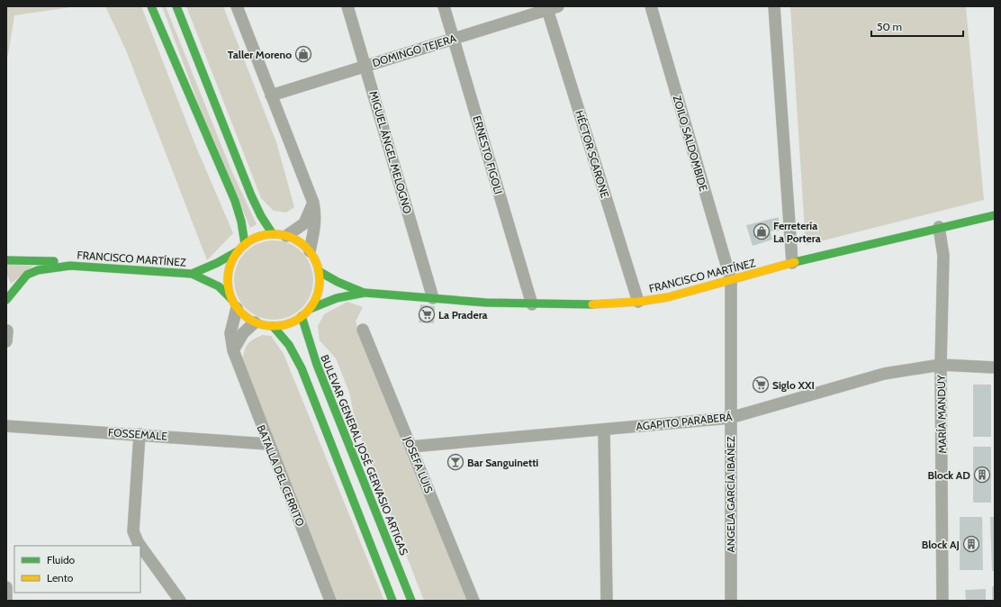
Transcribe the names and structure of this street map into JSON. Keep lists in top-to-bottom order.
{
  "streets": {
    "main road": ["FRANCISCO MARTÍNEZ", "BULEVAR GENERAL JOSÉ GERVASIO ARTIGAS"],
    "street": [
      "DOMINGO TEJERA",
      "ZOILO SALDOMBIDE",
      "MIGUEL ÁNGEL MELOGNO",
      "HÉCTOR SCARONE",
      "ERNESTO FIGOLI",
      "MARÍA MANDUY",
      "AGAPITO PARABERÁ",
      "FOSSEMALE",
      "JOSEFA LUIS",
      "BATALLA DEL CERRITO",
      "ANGELA GARCÍA IBAÑEZ"
    ]
  },
  "crossings": [
    ["DOMINGO TEJERA", "MIGUEL ÁNGEL MELOGNO"],
    ["DOMINGO TEJERA", "HÉCTOR SCARONE"],
    ["DOMINGO TEJERA", "ERNESTO FIGOLI"],
    ["ZOILO SALDOMBIDE", "FRANCISCO MARTÍNEZ"],
    ["ZOILO SALDOMBIDE", "ANGELA GARCÍA IBAÑEZ"],
    ["MIGUEL ÁNGEL MELOGNO", "FRANCISCO MARTÍNEZ"],
    ["HÉCTOR SCARONE", "FRANCISCO MARTÍNEZ"],
    ["ERNESTO FIGOLI", "FRANCISCO MARTÍNEZ"],
    ["FRANCISCO MARTÍNEZ", "MARÍA MANDUY"],
    ["FRANCISCO MARTÍNEZ", "BULEVAR GENERAL JOSÉ GERVASIO ARTIGAS"],
    ["FRANCISCO MARTÍNEZ", "BATALLA DEL CERRITO"],
    ["FRANCISCO MARTÍNEZ", "ANGELA GARCÍA IBAÑEZ"],
    ["MARÍA MANDUY", "AGAPITO PARABERÁ"],
    ["AGAPITO PARABERÁ", "JOSEFA LUIS"],
    ["AGAPITO PARABERÁ", "ANGELA GARCÍA IBAÑEZ"],
    ["FOSSEMALE", "BATALLA DEL CERRITO"],
    ["BULEVAR GENERAL JOSÉ GERVASIO ARTIGAS", "BATALLA DEL CERRITO"]
  ],
  "places": {
    "shop": ["Taller Moreno", "Ferretería La Portera"],
    "supermarket": ["La Pradera", "Siglo XXI"],
    "bar": ["Bar Sanguinetti"],
    "building": ["Block AD", "Block AJ"]
  },
  "legend": ["Fluido", "Lento"],
  "scale_bar": "50 m"
}
